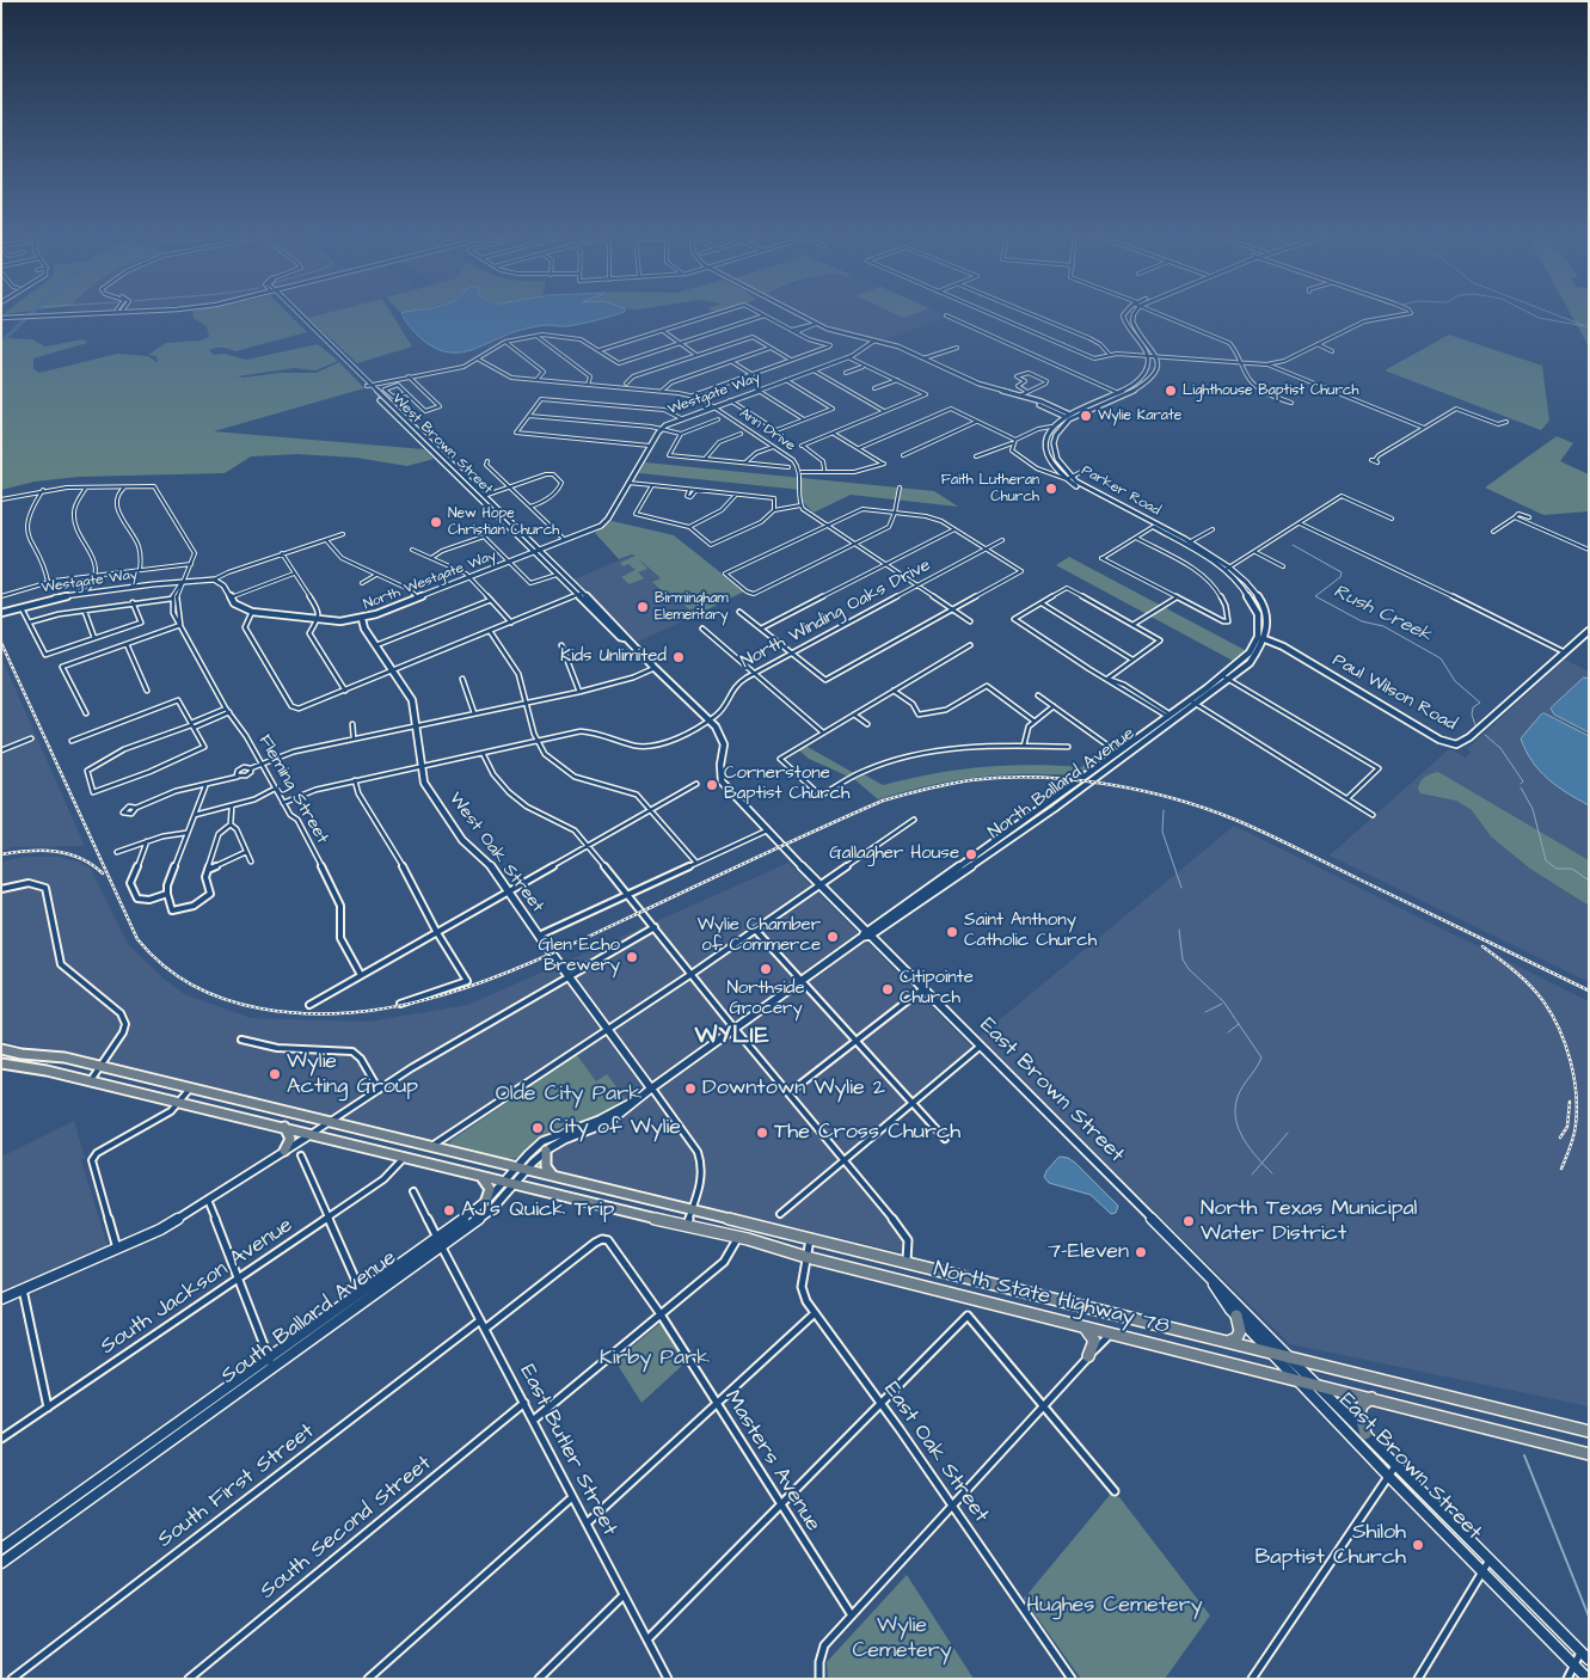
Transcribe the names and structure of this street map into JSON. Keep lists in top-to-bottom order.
{
  "streets": {
    "main road": [
      "Westgate Way",
      "West Brown Street",
      "Parker Road",
      "North Westgate Way",
      "Paul Wilson Road",
      "North Ballard Avenue",
      "West Oak Street",
      "East Brown Street",
      "North State Highway 78",
      "South Ballard Avenue"
    ],
    "street": [
      "Ann Drive",
      "North Winding Oaks Drive",
      "Fleming Street",
      "South Jackson Avenue",
      "East Butler Street",
      "East Oak Street",
      "Masters Avenue",
      "South First Street",
      "South Second Street"
    ]
  },
  "crossings": [
    ["Westgate Way", "Ann Drive"],
    ["Westgate Way", "West Brown Street"],
    ["Westgate Way", "North Westgate Way"],
    ["Westgate Way", "Fleming Street"],
    ["West Brown Street", "North Westgate Way"],
    ["West Brown Street", "North Winding Oaks Drive"],
    ["West Brown Street", "North Ballard Avenue"],
    ["West Brown Street", "East Brown Street"],
    ["Parker Road", "Paul Wilson Road"],
    ["Parker Road", "North Ballard Avenue"],
    ["North Westgate Way", "West Oak Street"],
    ["North Winding Oaks Drive", "Fleming Street"],
    ["North Winding Oaks Drive", "West Oak Street"],
    ["Paul Wilson Road", "North Ballard Avenue"],
    ["North Ballard Avenue", "West Oak Street"],
    ["North Ballard Avenue", "East Brown Street"],
    ["North Ballard Avenue", "South Ballard Avenue"],
    ["West Oak Street", "South Ballard Avenue"],
    ["East Brown Street", "North State Highway 78"],
    ["South Jackson Avenue", "North State Highway 78"],
    ["North State Highway 78", "South Ballard Avenue"],
    ["North State Highway 78", "East Oak Street"],
    ["South Ballard Avenue", "East Butler Street"],
    ["East Butler Street", "Masters Avenue"],
    ["East Butler Street", "South First Street"],
    ["East Butler Street", "South Second Street"]
  ],
  "districts": ["WYLIE"],
  "water": ["Rush Creek"],
  "parks": [
    "Olde City Park",
    "Kirby Park",
    "Hughes Cemetery",
    "Wylie Cemetery"
  ],
  "places": [
    "Lighthouse Baptist Church",
    "Wylie Karate",
    "Faith Lutheran Church",
    "New Hope Christian Church",
    "Birmingham Elementary",
    "Kids Unlimited",
    "Cornerstone Baptist Church",
    "Gallagher House",
    "Saint Anthony Catholic Church",
    "Wylie Chamber of Commerce",
    "Glen Echo Brewery",
    "Northside Grocery",
    "Citipointe Church",
    "Wylie Acting Group",
    "Downtown Wylie 2",
    "City of Wylie",
    "The Cross Church",
    "AJ's Quick Trip",
    "North Texas Municipal Water District",
    "7-Eleven",
    "Shiloh Baptist Church"
  ]
}
